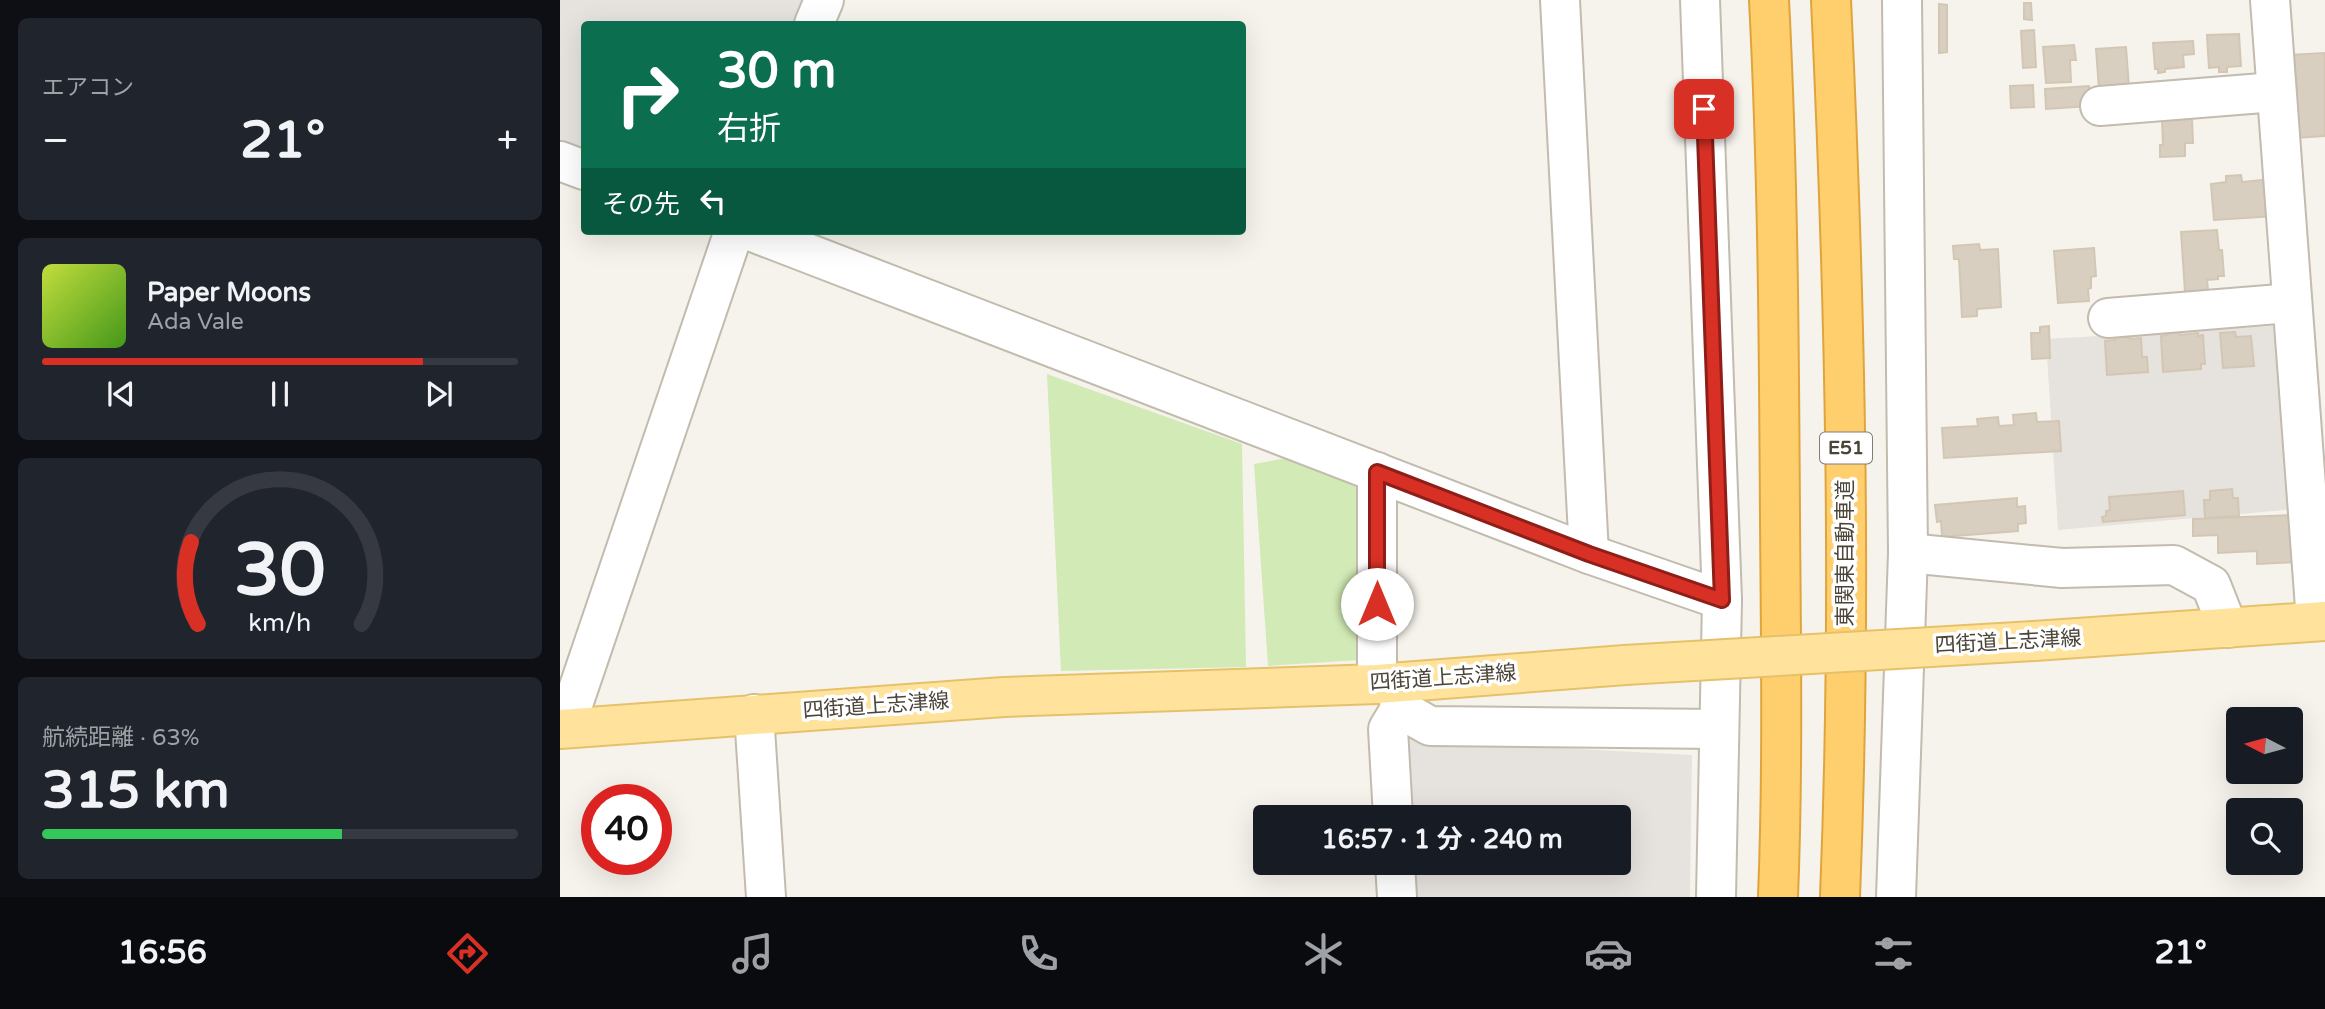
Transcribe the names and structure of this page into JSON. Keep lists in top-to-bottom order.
{
  "streets": {
    "highway": ["E51", "東関東自動車道"],
    "main road": ["四街道上志津線"]
  },
  "north": "left",
  "page": {
    "tile": [
      "エアコン",
      ["航続距離 · 63%", "315 km"]
    ],
    "turn": ["30 m", "右折"],
    "heat": ["−", "21°", "+"],
    "then": "その先",
    "song": ["Paper Moons", "Ada Vale"],
    "limit": "40",
    "trip": "16:57 · 1 分 · 240 m",
    "tabs": ["16:56", "21°"],
    "gauge": ["30", "km/h"]
  }
}
